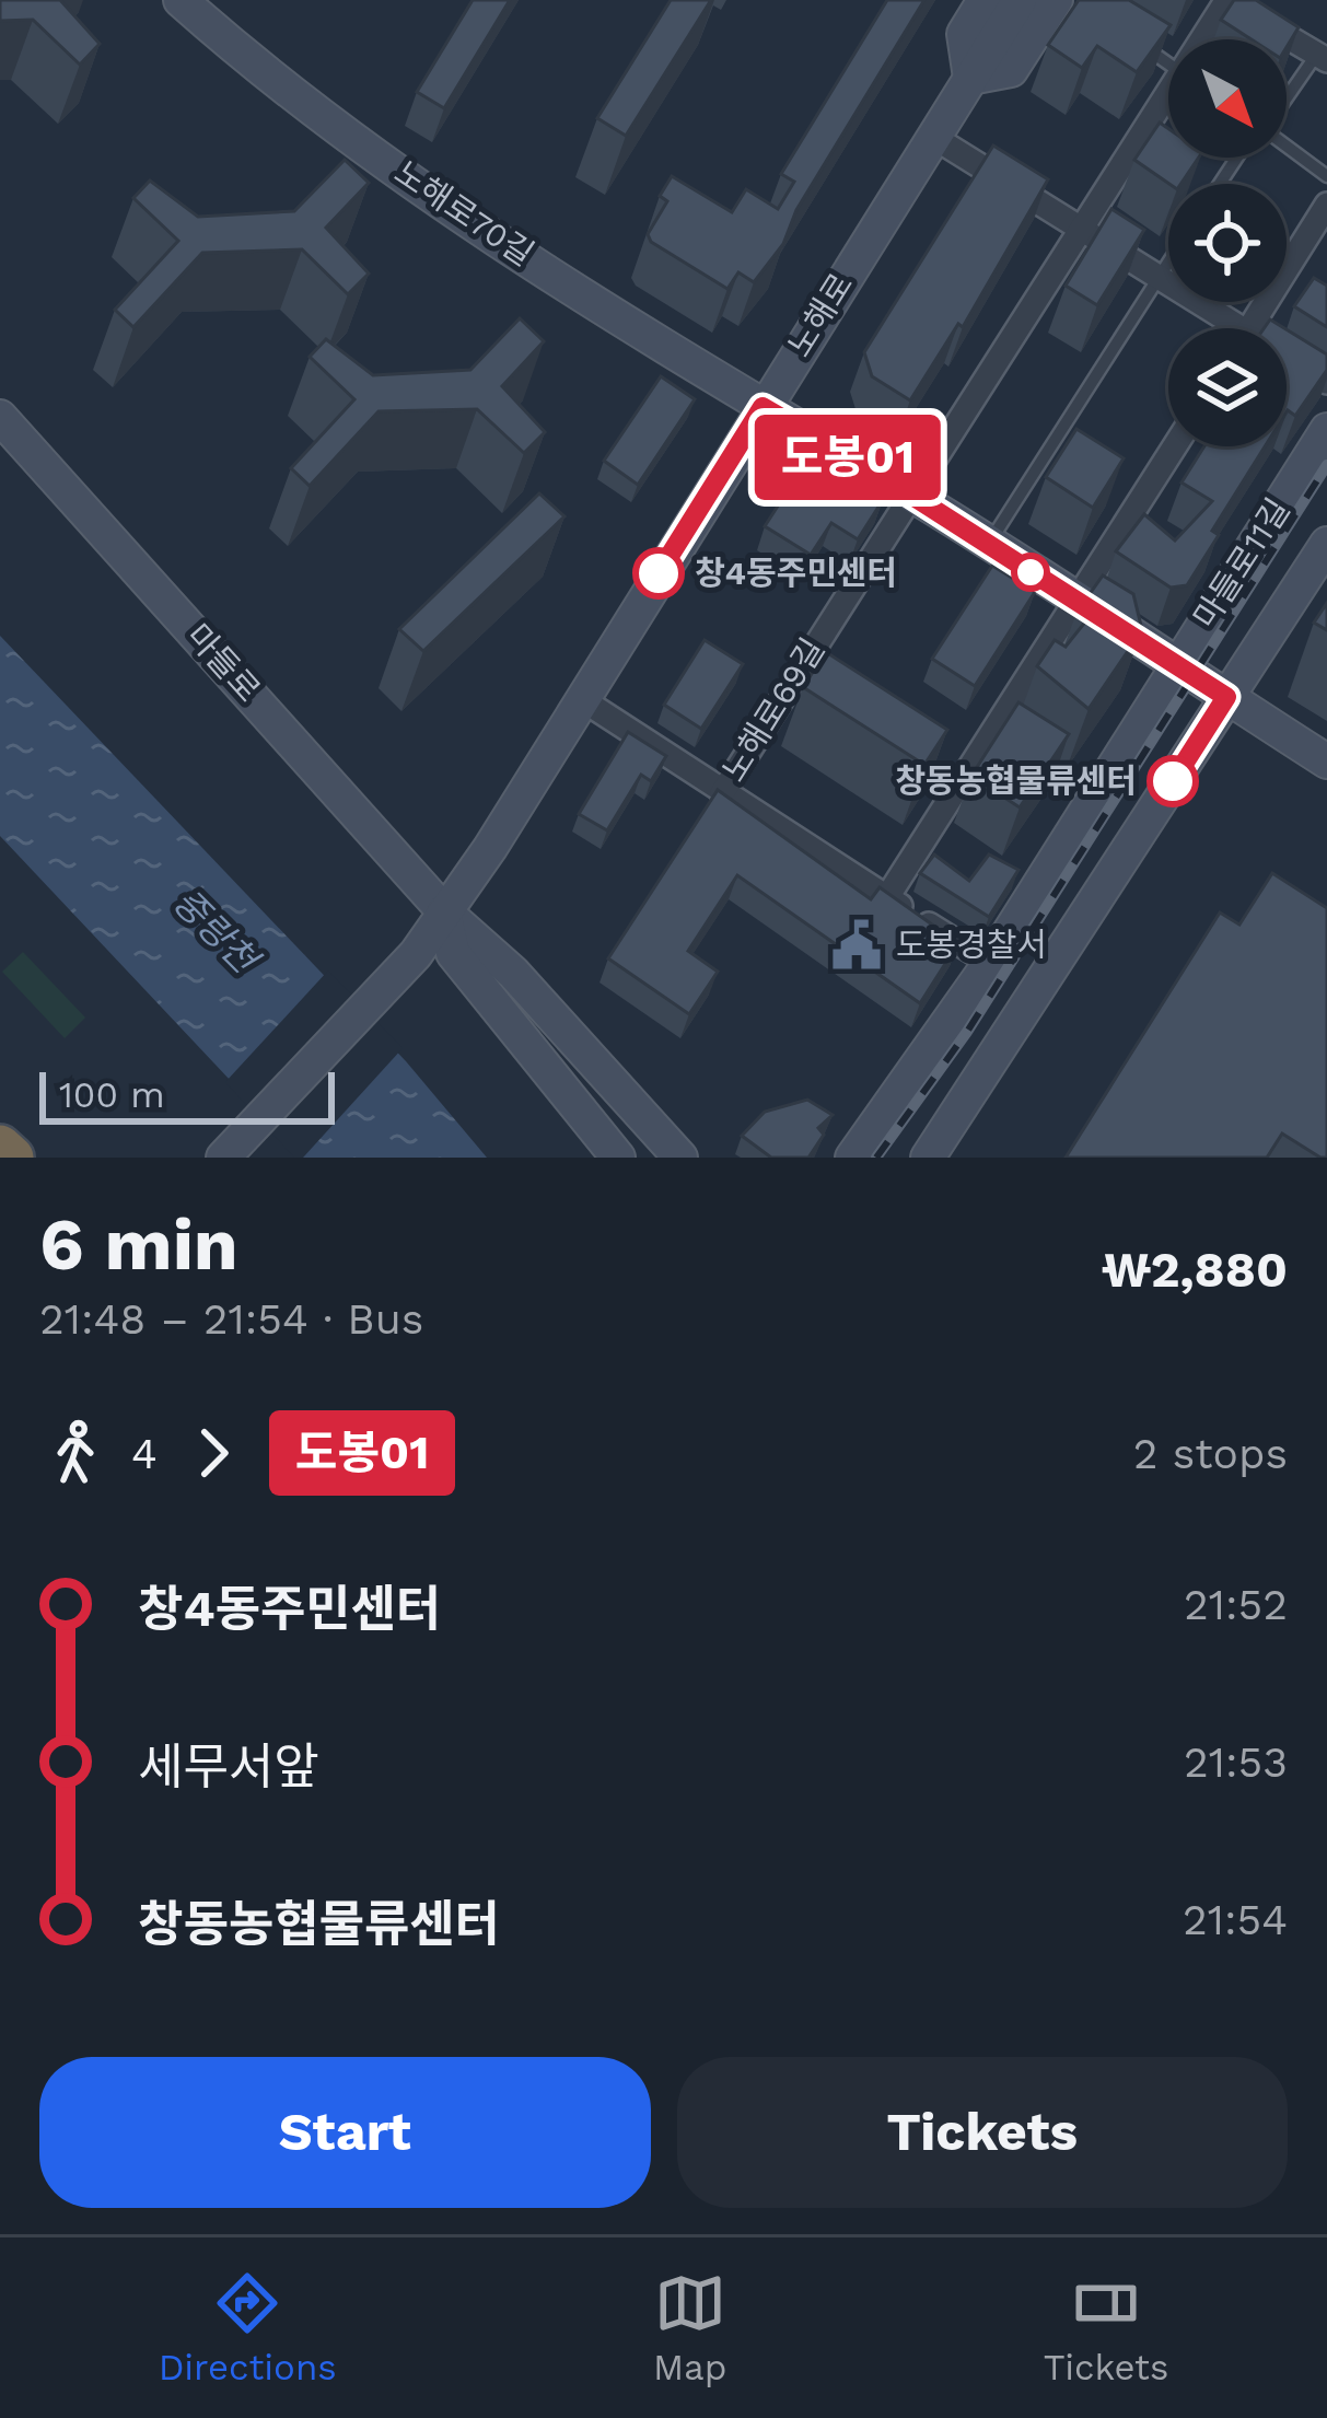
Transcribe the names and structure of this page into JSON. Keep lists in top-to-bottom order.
{
  "streets": {
    "main road": [
      "노해로70길",
      "노해로",
      "마들로11길",
      "마들로"
    ],
    "street": ["노해로69길"]
  },
  "crossings": [
    ["노해로70길", "노해로"],
    ["노해로", "마들로"]
  ],
  "water": ["중랑천"],
  "places": {
    "other": ["창4동주민센터", "창동농협물류센터"],
    "public building": ["도봉경찰서"]
  },
  "lines": ["bus line 도봉01"],
  "scale_bar": "100 m",
  "north": "bottom right",
  "page": {
    "on_map": "도봉01",
    "scale": "100 m",
    "heading": ["6 min", "21:48 – 21:54 · Bus", "₩2,880"],
    "legs": ["4", "도봉01", "2 stops"],
    "list": [
      {
        "name": "창4동주민센터",
        "value": "21:52"
      },
      {
        "name": "세무서앞",
        "value": "21:53"
      },
      {
        "name": "창동농협물류센터",
        "value": "21:54"
      }
    ],
    "buttons": ["Start", "Tickets"],
    "tabs": ["Directions", "Map", "Tickets"]
  }
}
